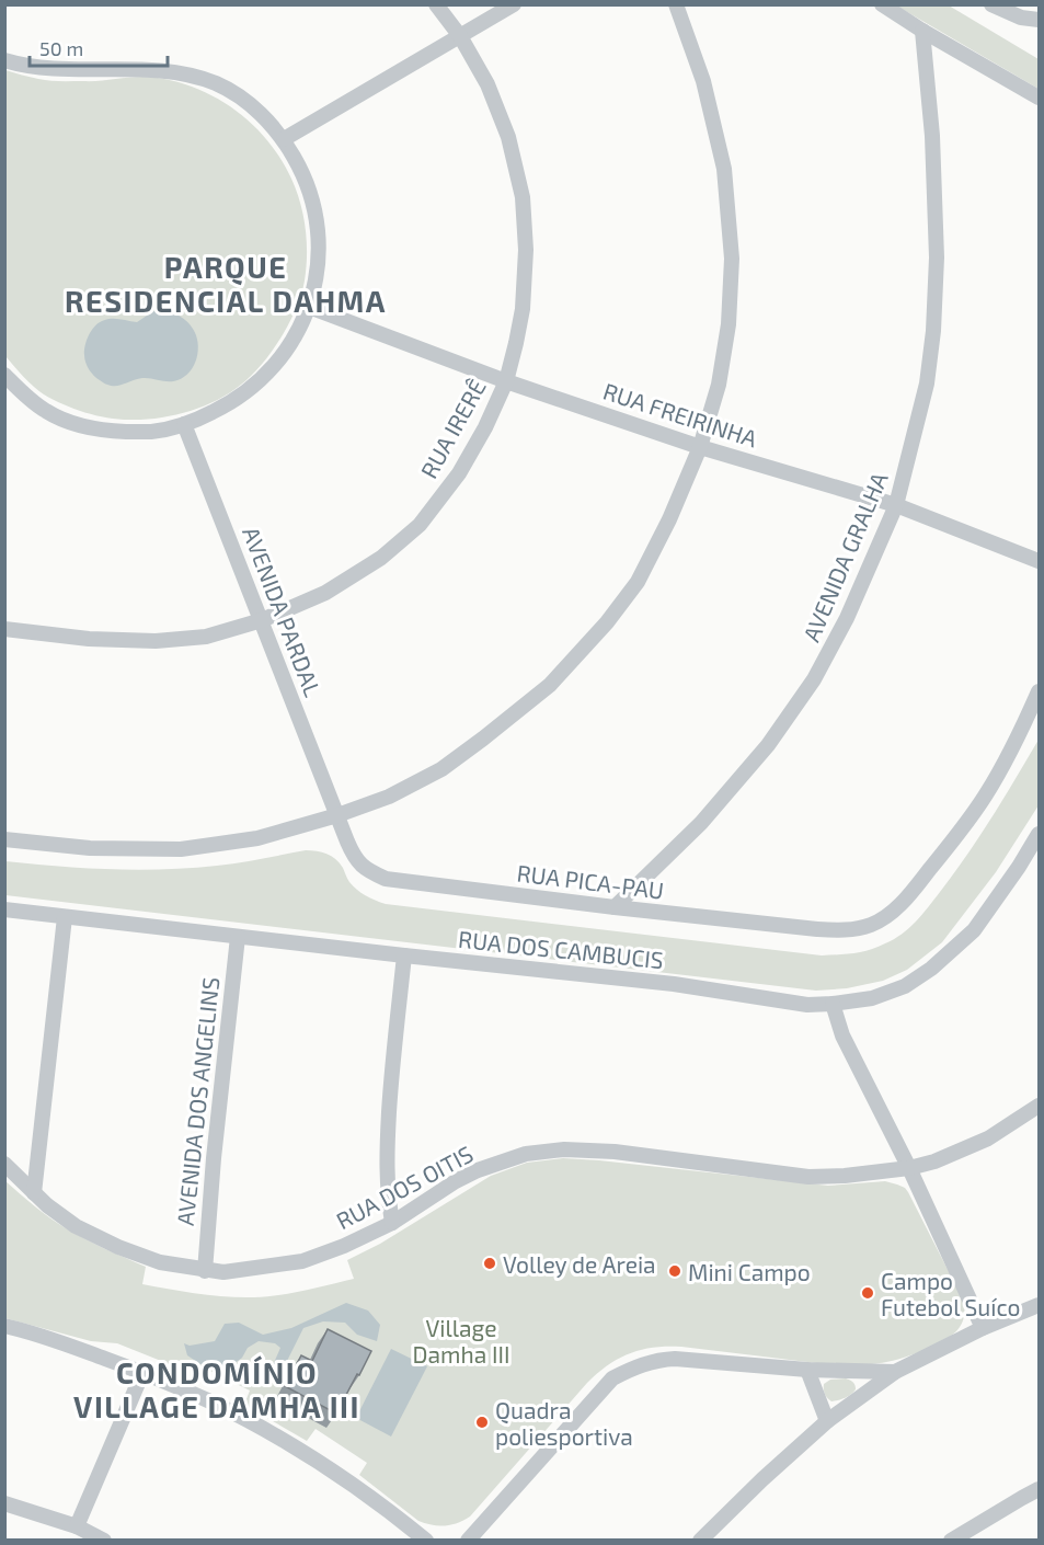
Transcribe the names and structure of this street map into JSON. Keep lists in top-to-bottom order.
{
  "streets": {
    "street": [
      "RUA FREIRINHA",
      "RUA IRERÊ",
      "AVENIDA GRALHA",
      "AVENIDA PARDAL",
      "RUA PICA-PAU",
      "RUA DOS CAMBUCIS",
      "AVENIDA DOS ANGELINS",
      "RUA DOS OITIS"
    ]
  },
  "crossings": [
    ["RUA FREIRINHA", "RUA IRERÊ"],
    ["RUA FREIRINHA", "AVENIDA GRALHA"],
    ["RUA IRERÊ", "AVENIDA PARDAL"],
    ["AVENIDA GRALHA", "RUA PICA-PAU"],
    ["AVENIDA PARDAL", "RUA PICA-PAU"],
    ["RUA DOS CAMBUCIS", "AVENIDA DOS ANGELINS"],
    ["AVENIDA DOS ANGELINS", "RUA DOS OITIS"]
  ],
  "districts": ["PARQUE RESIDENCIAL DAHMA", "CONDOMÍNIO VILLAGE DAMHA III"],
  "parks": ["Village Damha III"],
  "places": [
    "Volley de Areia",
    "Mini Campo",
    "Campo Futebol Suíco",
    "Quadra poliesportiva"
  ],
  "scale_bar": "50 m"
}
